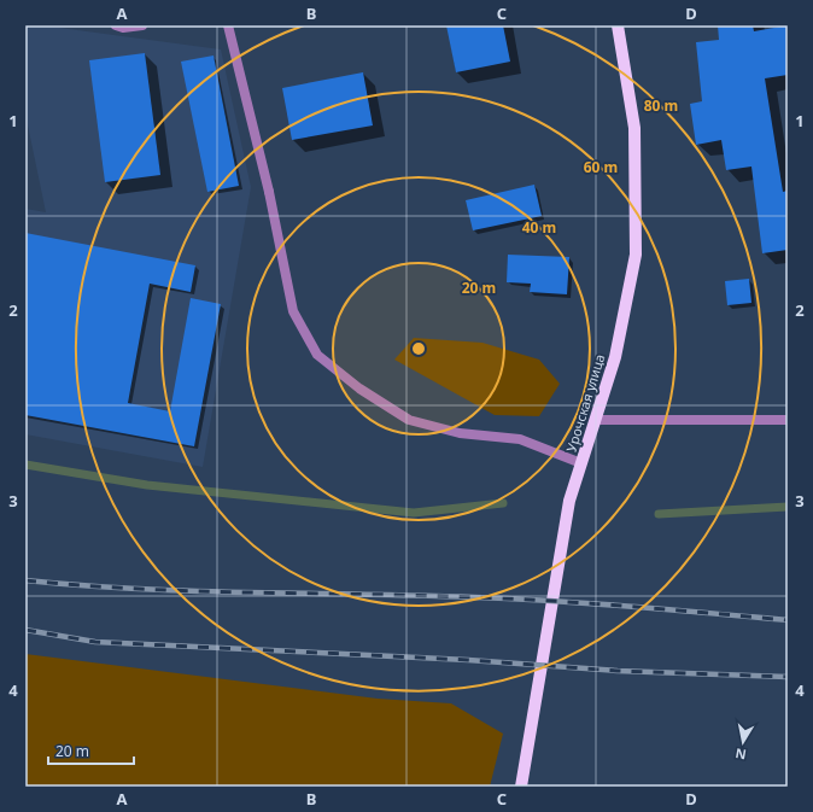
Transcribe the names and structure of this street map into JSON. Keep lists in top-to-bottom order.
{
  "streets": {
    "main road": ["Урочская улица"]
  },
  "scale_bar": "20 m",
  "north": "bottom",
  "grid": {
    "columns": [
      "A",
      "B",
      "C",
      "D"
    ],
    "rows": [
      "1",
      "2",
      "3",
      "4"
    ]
  },
  "rings": [
    "80 m",
    "60 m",
    "40 m",
    "20 m"
  ]
}
